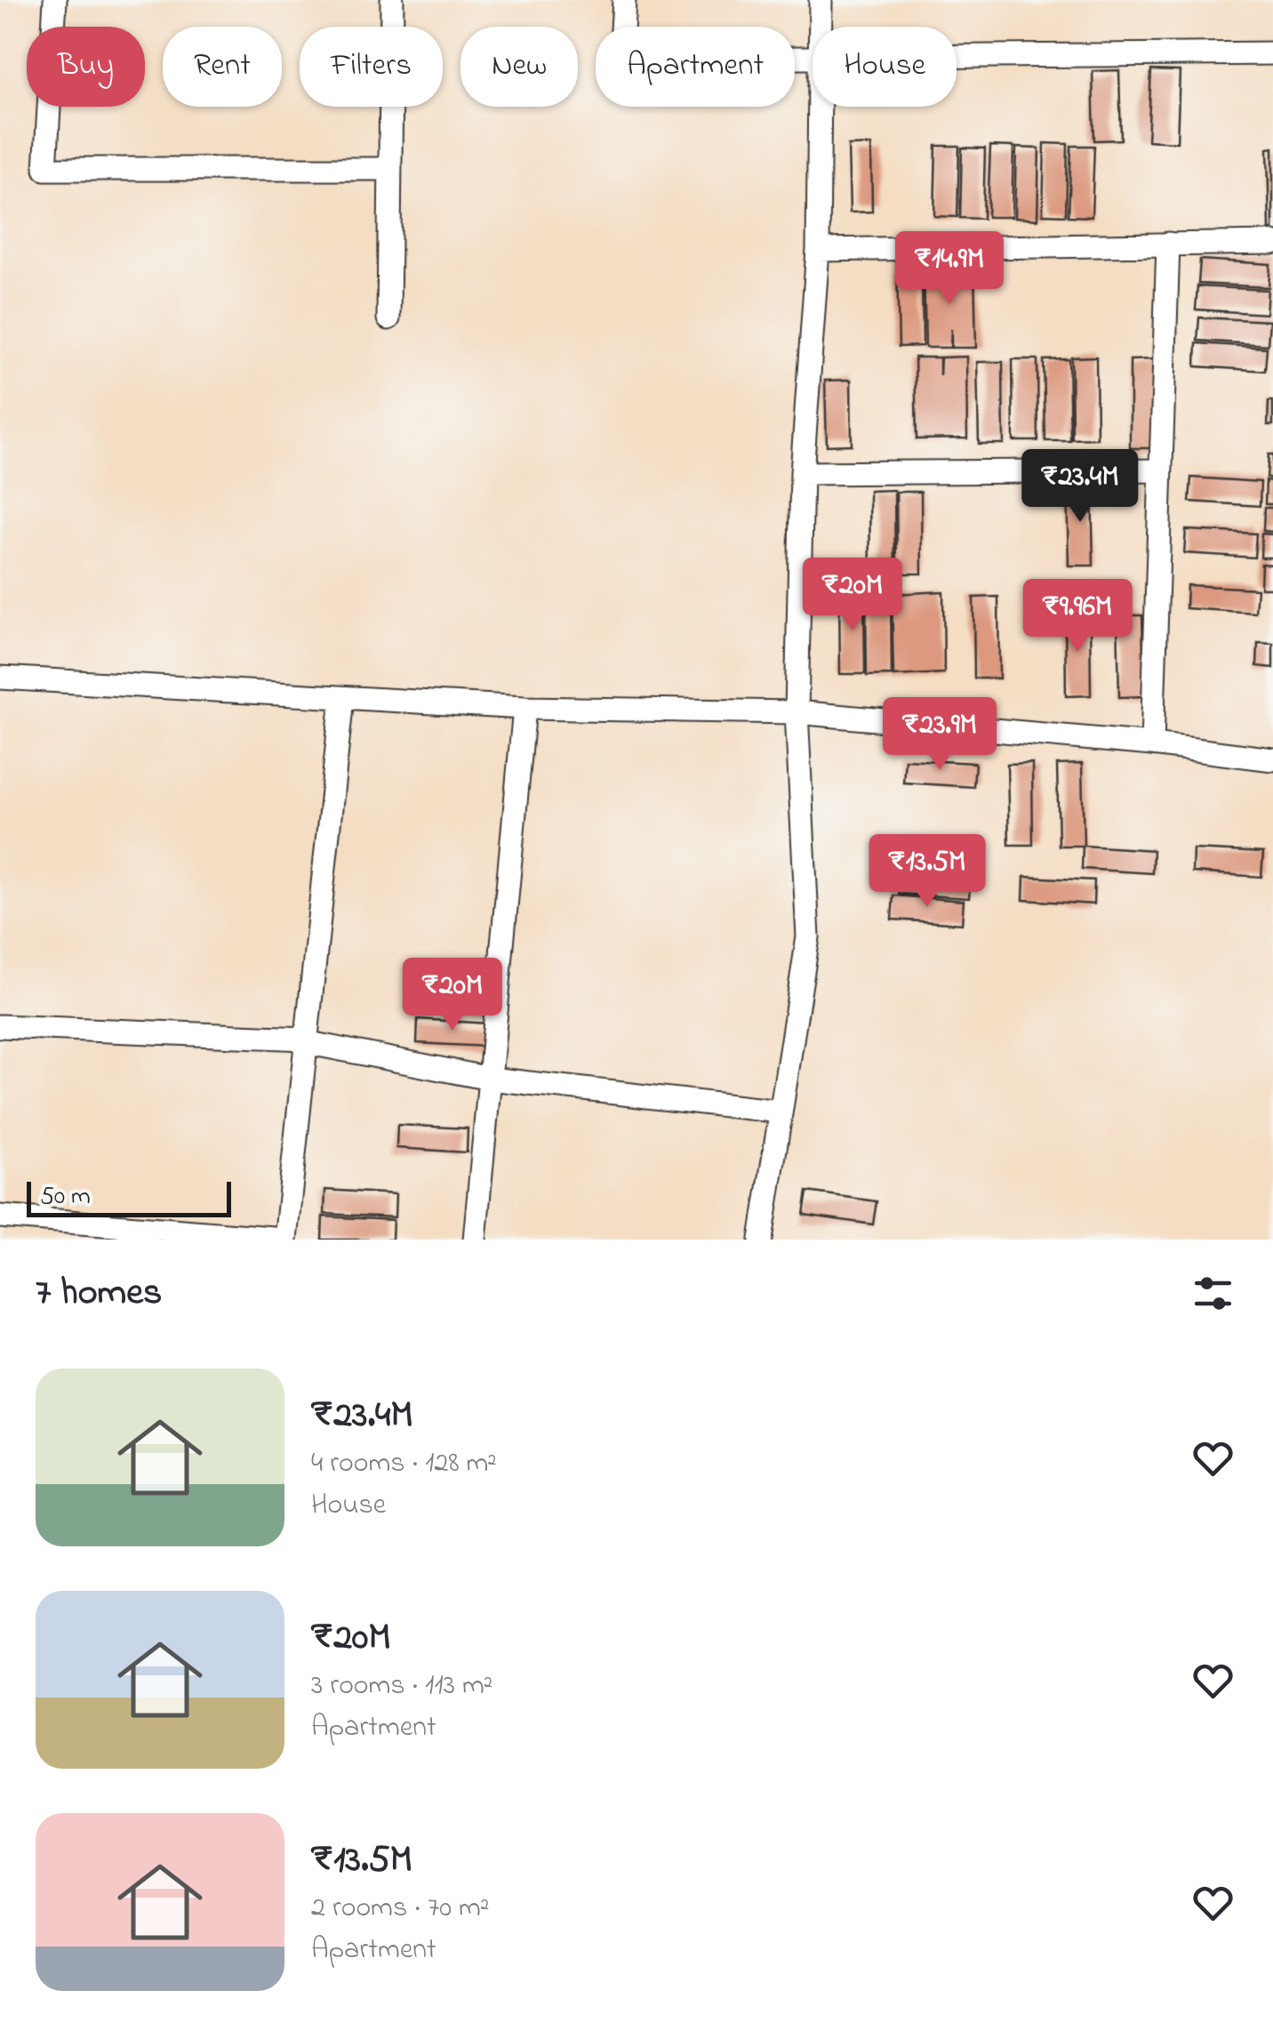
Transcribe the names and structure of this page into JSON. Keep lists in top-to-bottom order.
{
  "scale_bar": "50 m",
  "page": {
    "chip": [
      "Buy",
      "Rent",
      "Filters",
      "New",
      "Apartment",
      "House"
    ],
    "price": [
      "₹14.9M",
      "₹23.4M",
      "₹20M",
      "₹9.96M",
      "₹23.9M",
      "₹13.5M",
      "₹20M"
    ],
    "scale": "50 m",
    "heading": "7 homes",
    "list": [
      {
        "name": "₹23.4M",
        "note": "4 rooms · 128 m² · House"
      },
      {
        "name": "₹20M",
        "note": "3 rooms · 113 m² · Apartment"
      },
      {
        "name": "₹13.5M",
        "note": "2 rooms · 70 m² · Apartment"
      }
    ]
  }
}
